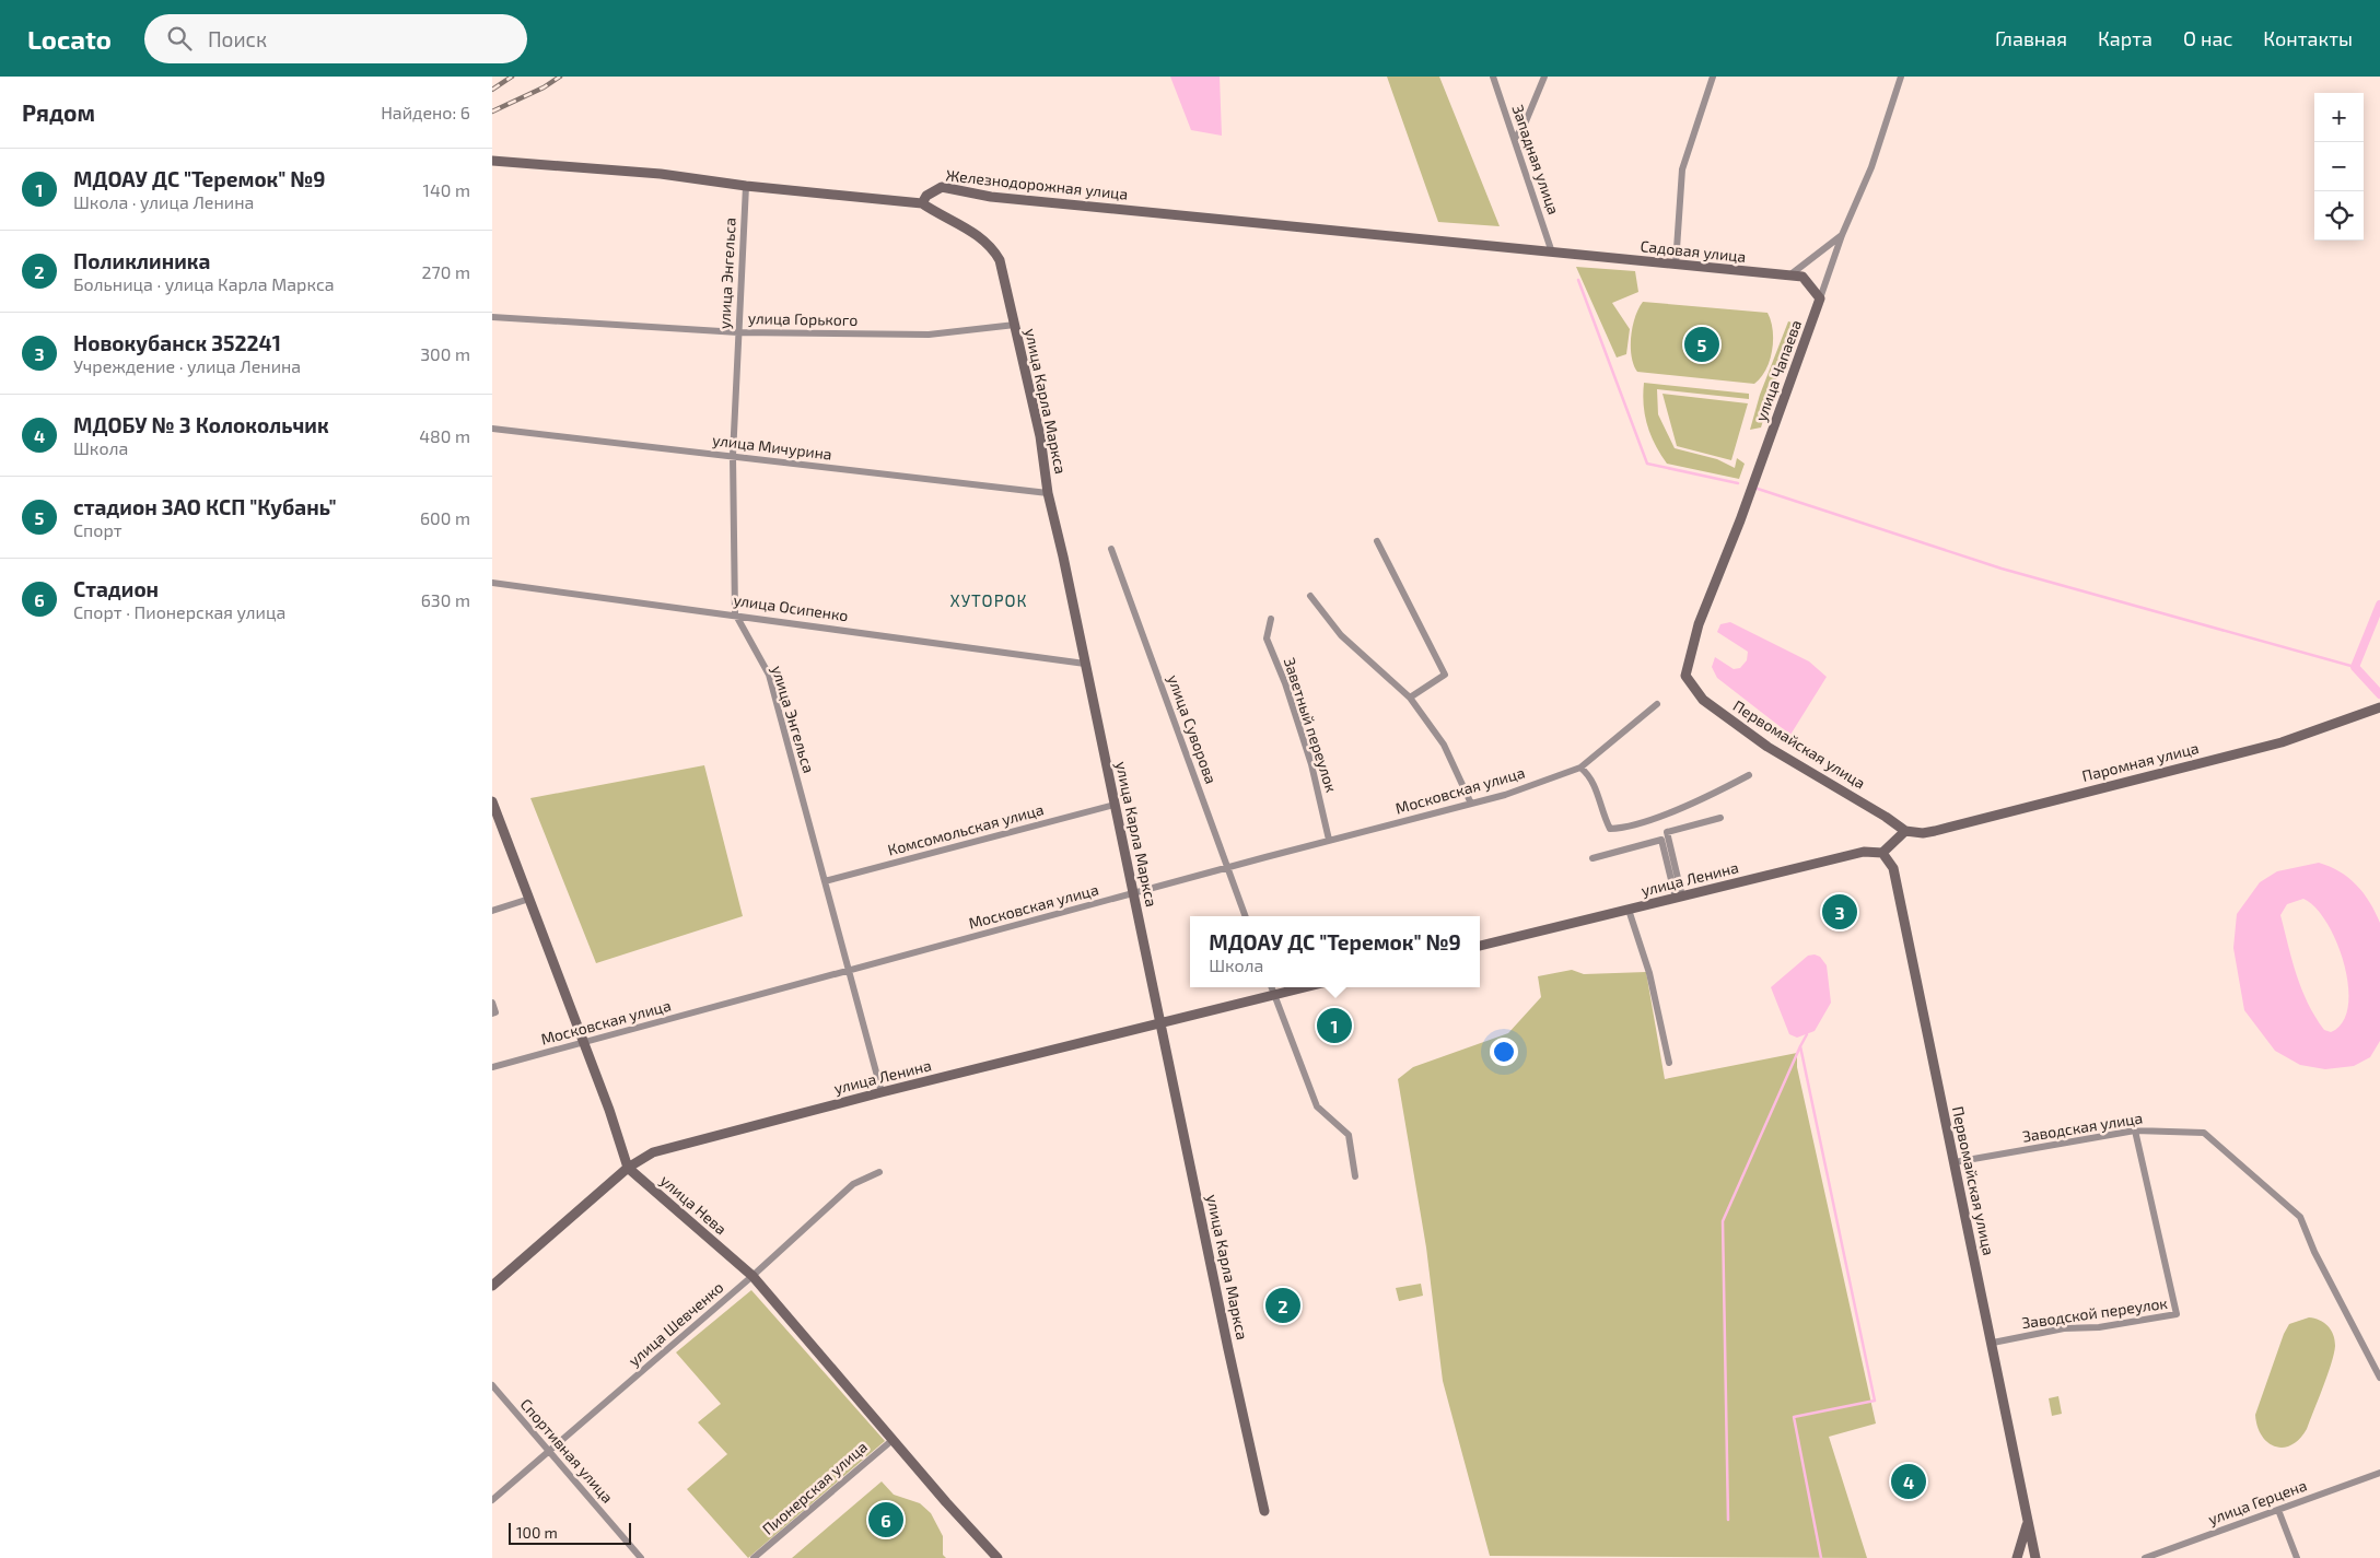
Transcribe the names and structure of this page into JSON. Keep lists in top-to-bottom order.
{
  "streets": {
    "main road": [
      "Железнодорожная улица",
      "Садовая улица",
      "улица Чапаева",
      "улица Карла Маркса",
      "Первомайская улица",
      "Паромная улица",
      "улица Ленина",
      "улица Нева"
    ],
    "street": [
      "Западная улица",
      "улица Энгельса",
      "улица Горького",
      "улица Мичурина",
      "улица Осипенко",
      "Заветный переулок",
      "улица Суворова",
      "Московская улица",
      "Комсомольская улица",
      "Заводская улица",
      "Заводской переулок",
      "улица Шевченко",
      "Спортивная улица",
      "Пионерская улица",
      "улица Герцена"
    ]
  },
  "crossings": [
    ["Западная улица", "Железнодорожная улица"],
    ["Западная улица", "Садовая улица"],
    ["Железнодорожная улица", "Садовая улица"],
    ["Железнодорожная улица", "улица Карла Маркса"],
    ["Садовая улица", "улица Чапаева"],
    ["улица Энгельса", "улица Горького"],
    ["улица Энгельса", "улица Мичурина"],
    ["улица Энгельса", "улица Осипенко"],
    ["улица Энгельса", "Московская улица"],
    ["улица Энгельса", "Комсомольская улица"],
    ["улица Энгельса", "улица Ленина"],
    ["улица Горького", "улица Карла Маркса"],
    ["улица Чапаева", "Первомайская улица"],
    ["улица Карла Маркса", "улица Мичурина"],
    ["улица Карла Маркса", "улица Осипенко"],
    ["улица Карла Маркса", "Московская улица"],
    ["улица Карла Маркса", "Комсомольская улица"],
    ["улица Карла Маркса", "улица Ленина"],
    ["Заветный переулок", "Московская улица"],
    ["улица Суворова", "Московская улица"],
    ["Первомайская улица", "Паромная улица"],
    ["Первомайская улица", "улица Ленина"],
    ["Первомайская улица", "Заводская улица"],
    ["Первомайская улица", "Заводской переулок"],
    ["Московская улица", "улица Нева"],
    ["улица Ленина", "улица Нева"],
    ["Заводская улица", "Заводской переулок"],
    ["улица Нева", "улица Шевченко"],
    ["улица Нева", "Пионерская улица"],
    ["улица Шевченко", "Спортивная улица"]
  ],
  "districts": ["ХУТОРОК"],
  "scale_bar": "100 m",
  "page": {
    "header": "Locato",
    "search": "Поиск",
    "nav": [
      "Главная",
      "Карта",
      "О нас",
      "Контакты"
    ],
    "heading": ["Рядом", "Найдено: 6"],
    "map_buttons": ["+", "−"],
    "list": [
      {
        "mark": "1",
        "name": "МДОАУ ДС \"Теремок\" №9",
        "note": "Школа · улица Ленина",
        "value": "140 m"
      },
      {
        "mark": "2",
        "name": "Поликлиника",
        "note": "Больница · улица Карла Маркса",
        "value": "270 m"
      },
      {
        "mark": "3",
        "name": "Новокубанск 352241",
        "note": "Учреждение · улица Ленина",
        "value": "300 m"
      },
      {
        "mark": "4",
        "name": "МДОБУ № 3 Колокольчик",
        "note": "Школа",
        "value": "480 m"
      },
      {
        "mark": "5",
        "name": "стадион ЗАО КСП \"Кубань\"",
        "note": "Спорт",
        "value": "600 m"
      },
      {
        "mark": "6",
        "name": "Стадион",
        "note": "Спорт · Пионерская улица",
        "value": "630 m"
      }
    ],
    "pins": [
      "5",
      "3",
      "1",
      "2",
      "4",
      "6"
    ],
    "popup": ["МДОАУ ДС \"Теремок\" №9", "Школа"],
    "scale": "100 m"
  }
}
